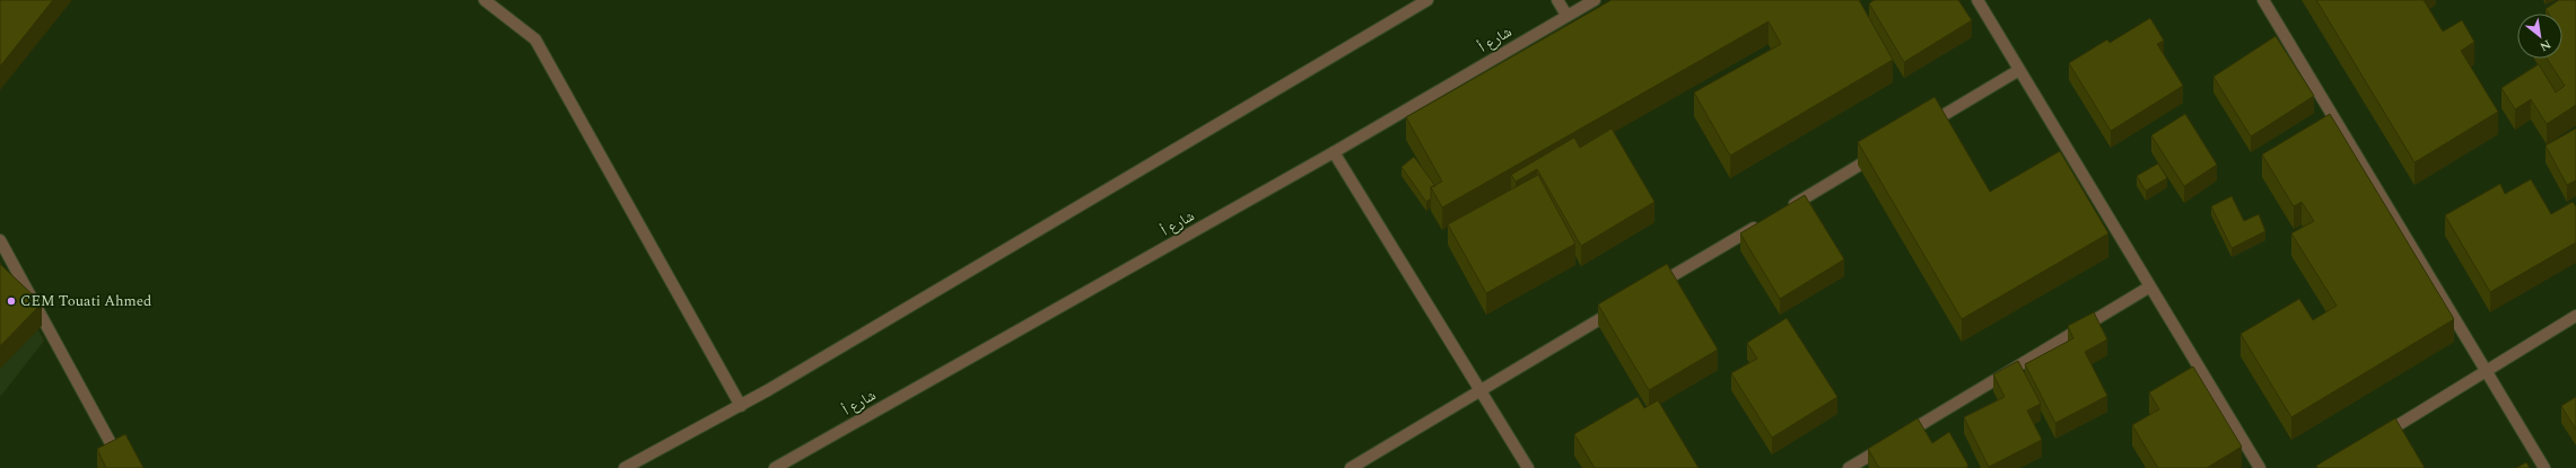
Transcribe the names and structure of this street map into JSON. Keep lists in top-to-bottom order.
{
  "streets": {
    "street": ["شارع أ"]
  },
  "places": ["CEM Touati Ahmed"],
  "north": "bottom right"
}
